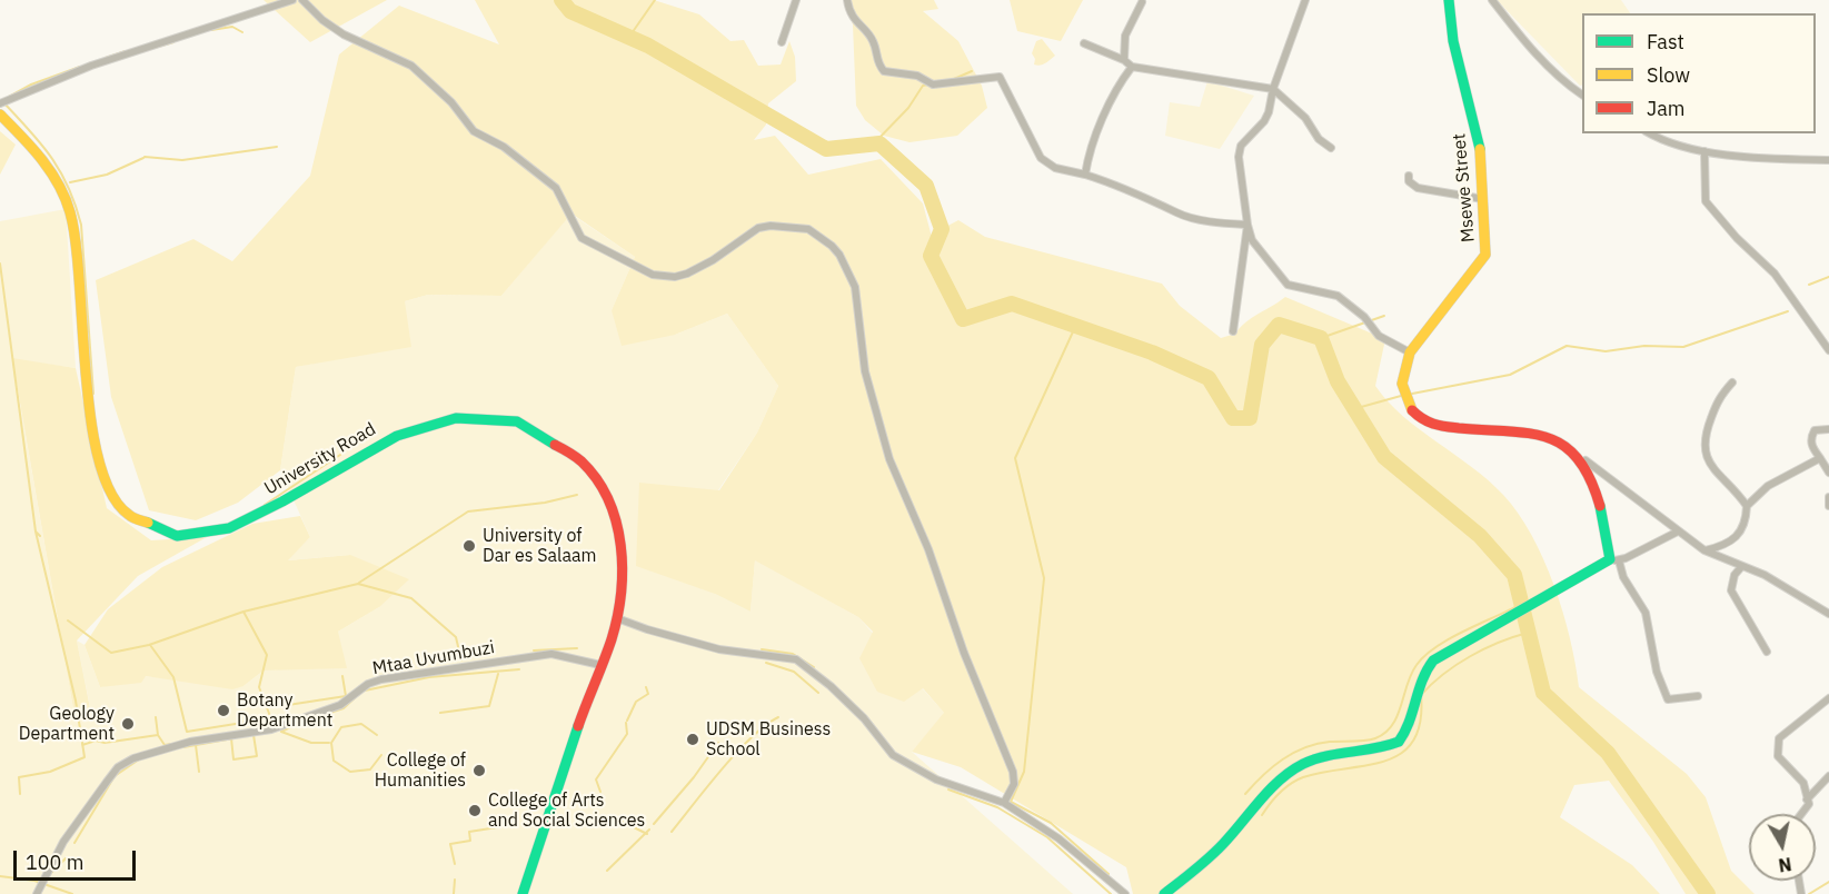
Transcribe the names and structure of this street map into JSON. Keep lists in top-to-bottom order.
{
  "streets": {
    "street": ["Msewe Street", "University Road", "Mtaa Uvumbuzi"]
  },
  "crossings": [
    ["University Road", "Mtaa Uvumbuzi"]
  ],
  "places": [
    "University of Dar es Salaam",
    "Botany Department",
    "Geology Department",
    "UDSM Business School",
    "College of Humanities",
    "College of Arts and Social Sciences"
  ],
  "legend": ["Fast", "Slow", "Jam"],
  "scale_bar": "100 m",
  "north": "bottom"
}
